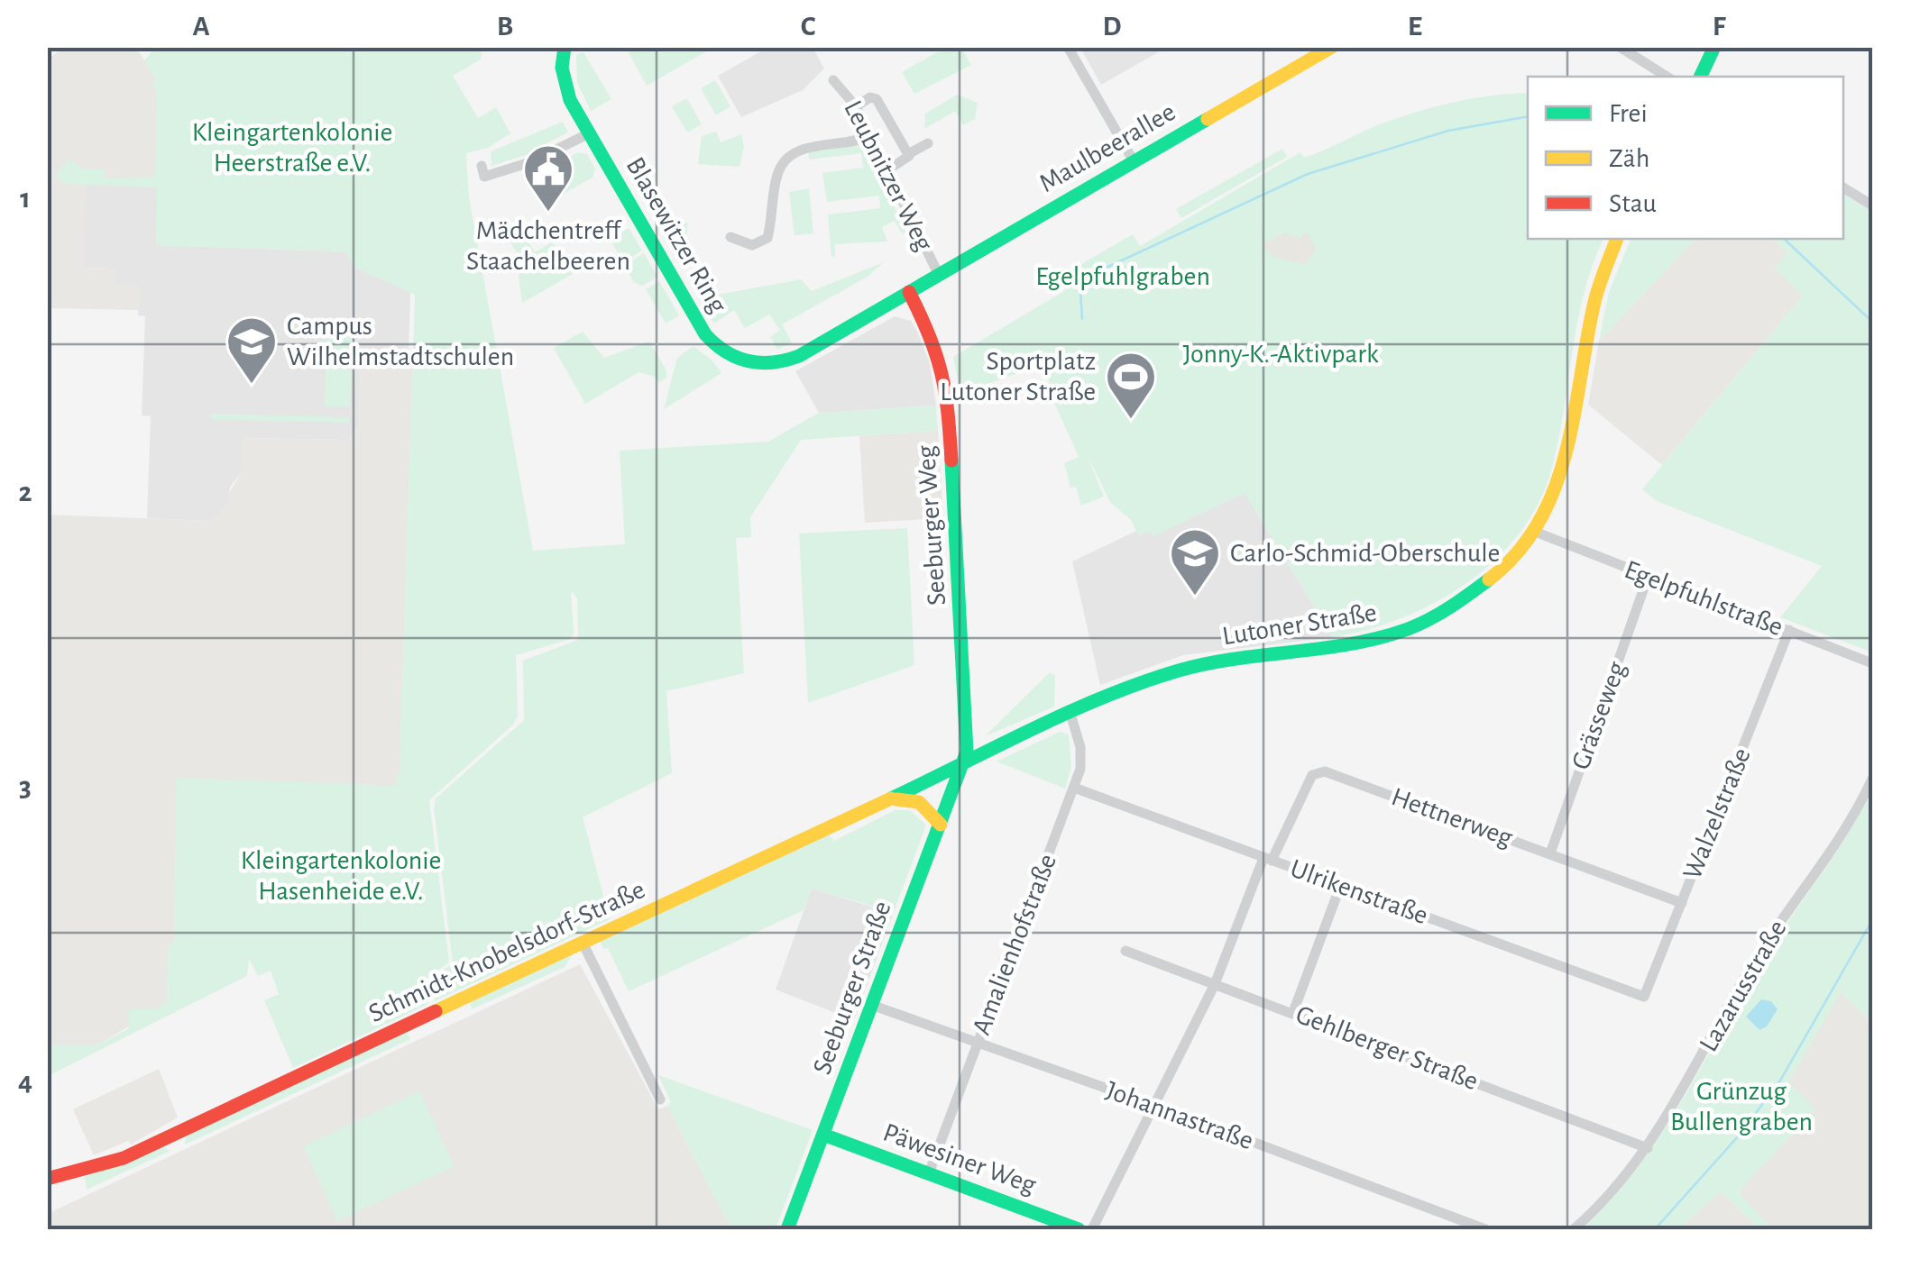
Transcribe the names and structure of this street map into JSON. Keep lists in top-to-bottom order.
{
  "streets": {
    "street": [
      "Maulbeerallee",
      "Leubnitzer Weg",
      "Blasewitzer Ring",
      "Seeburger Weg",
      "Egelpfuhlstraße",
      "Lutoner Straße",
      "Grässeweg",
      "Walzelstraße",
      "Hettnerweg",
      "Ulrikenstraße",
      "Amalienhofstraße",
      "Schmidt-Knobelsdorf-Straße",
      "Lazarusstraße",
      "Seeburger Straße",
      "Gehlberger Straße",
      "Johannastraße",
      "Päwesiner Weg"
    ]
  },
  "crossings": [
    ["Maulbeerallee", "Leubnitzer Weg"],
    ["Maulbeerallee", "Blasewitzer Ring"],
    ["Maulbeerallee", "Seeburger Weg"],
    ["Blasewitzer Ring", "Seeburger Weg"],
    ["Seeburger Weg", "Lutoner Straße"],
    ["Seeburger Weg", "Schmidt-Knobelsdorf-Straße"],
    ["Seeburger Weg", "Seeburger Straße"],
    ["Egelpfuhlstraße", "Lutoner Straße"],
    ["Egelpfuhlstraße", "Grässeweg"],
    ["Egelpfuhlstraße", "Walzelstraße"],
    ["Lutoner Straße", "Amalienhofstraße"],
    ["Lutoner Straße", "Schmidt-Knobelsdorf-Straße"],
    ["Lutoner Straße", "Seeburger Straße"],
    ["Grässeweg", "Hettnerweg"],
    ["Walzelstraße", "Hettnerweg"],
    ["Walzelstraße", "Ulrikenstraße"],
    ["Hettnerweg", "Ulrikenstraße"],
    ["Hettnerweg", "Gehlberger Straße"],
    ["Hettnerweg", "Johannastraße"],
    ["Ulrikenstraße", "Amalienhofstraße"],
    ["Amalienhofstraße", "Johannastraße"],
    ["Amalienhofstraße", "Päwesiner Weg"],
    ["Schmidt-Knobelsdorf-Straße", "Seeburger Straße"],
    ["Lazarusstraße", "Gehlberger Straße"],
    ["Seeburger Straße", "Johannastraße"],
    ["Seeburger Straße", "Päwesiner Weg"]
  ],
  "parks": [
    "Kleingartenkolonie Heerstraße e.V.",
    "Egelpfuhlgraben",
    "Jonny-K.-Aktivpark",
    "Kleingartenkolonie Hasenheide e.V.",
    "Grünzug Bullengraben"
  ],
  "places": {
    "public building": ["Mädchentreff Staachelbeeren"],
    "school or university": ["Campus Wilhelmstadtschulen", "Carlo-Schmid-Oberschule"],
    "sports": ["Sportplatz Lutoner Straße"]
  },
  "legend": ["Frei", "Zäh", "Stau"],
  "grid": {
    "columns": [
      "A",
      "B",
      "C",
      "D",
      "E",
      "F"
    ],
    "rows": [
      "1",
      "2",
      "3",
      "4"
    ]
  }
}
